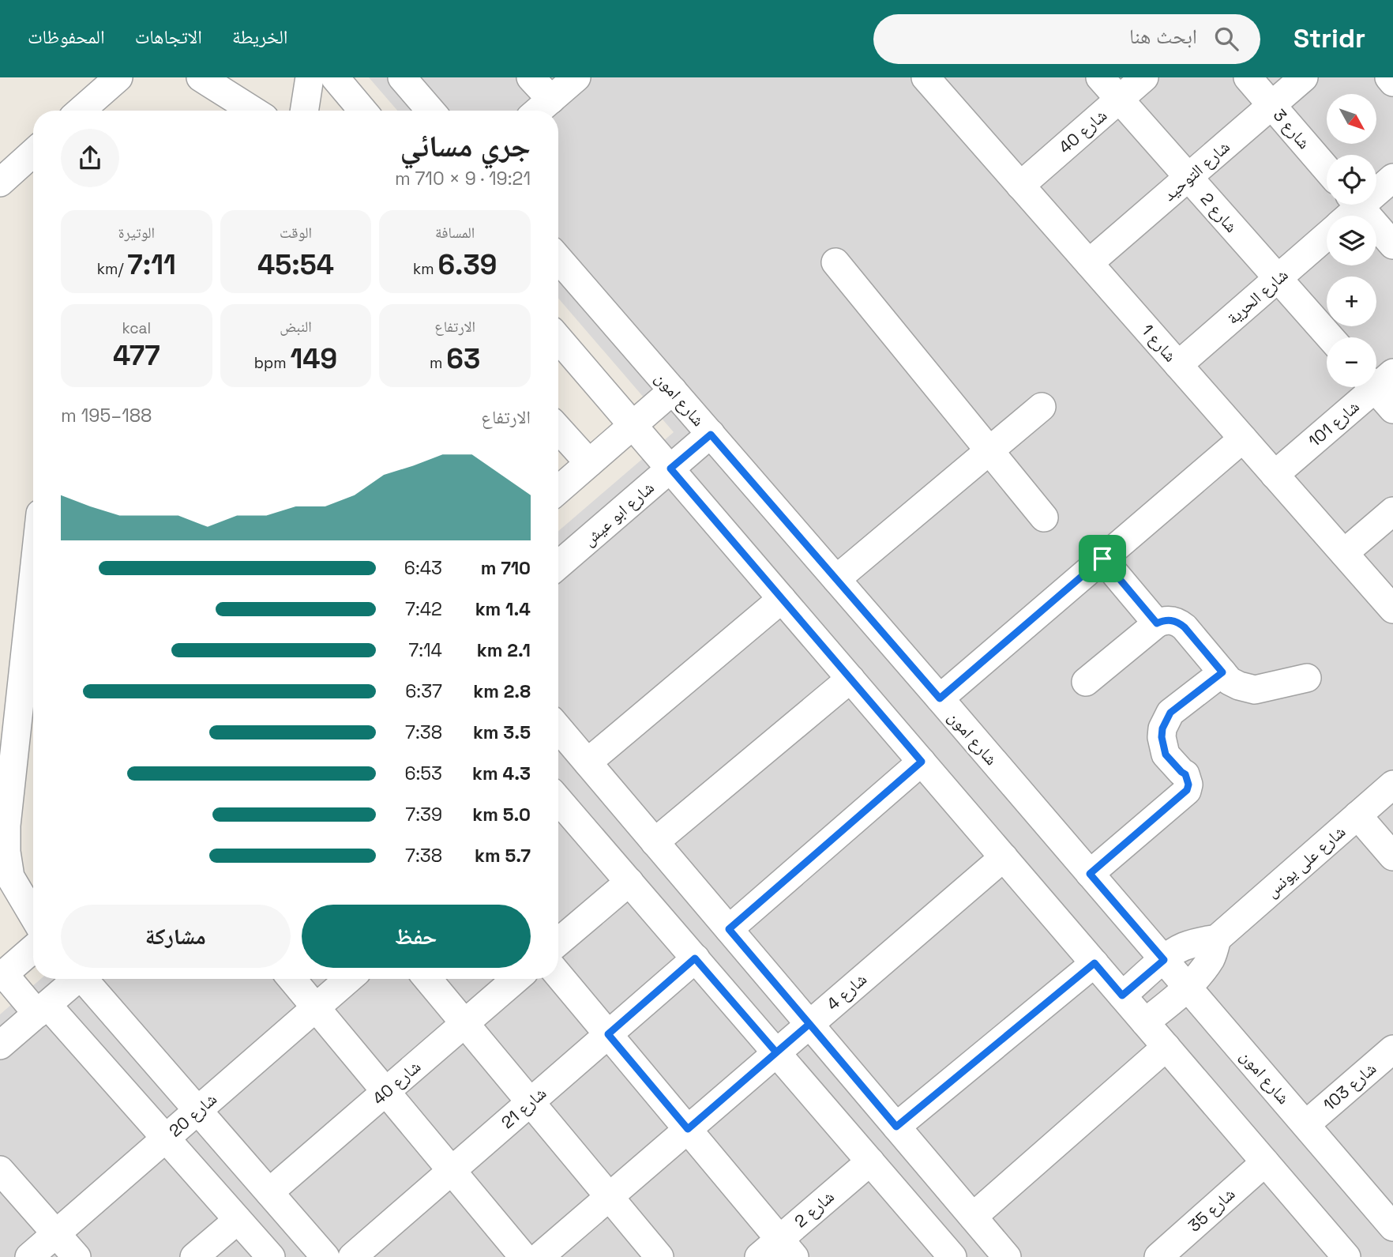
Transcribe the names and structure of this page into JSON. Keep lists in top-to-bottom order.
{
  "streets": {
    "street": [
      "شارع 3",
      "شارع 40",
      "شارع التوحيد",
      "شارع 2",
      "شارع الحرية",
      "شارع 1",
      "شارع امون",
      "شارع 101",
      "شارع ابو عيش",
      "شارع على يونس",
      "شارع 4",
      "شارع 103",
      "شارع 21",
      "شارع 20",
      "شارع 35"
    ]
  },
  "crossings": [
    ["شارع 3", "شارع التوحيد"],
    ["شارع 40", "شارع 2"],
    ["شارع 40", "شارع 1"],
    ["شارع التوحيد", "شارع 2"],
    ["شارع التوحيد", "شارع 1"],
    ["شارع 2", "شارع الحرية"],
    ["شارع الحرية", "شارع 1"],
    ["شارع 1", "شارع 101"],
    ["شارع امون", "شارع ابو عيش"],
    ["شارع امون", "شارع على يونس"],
    ["شارع امون", "شارع 103"]
  ],
  "north": "bottom right",
  "page": {
    "header": "Stridr",
    "search": "ابحث هنا",
    "nav": ["الخريطة", "الاتجاهات", "المحفوظات"],
    "map_buttons": ["+", "−"],
    "heading": ["جري مسائي", "19:21 · 9 × 710 m"],
    "stats": [
      ["المسافة", "6.39 km"],
      ["الوقت", "45:54"],
      ["الوتيرة", "7:11 /km"],
      ["الارتفاع", "63 m"],
      ["النبض", "149 bpm"],
      ["kcal", "477"]
    ],
    "chart": ["الارتفاع", "188–195 m"],
    "list": [
      {
        "name": "710 m",
        "note": "6:43"
      },
      {
        "name": "1.4 km",
        "note": "7:42"
      },
      {
        "name": "2.1 km",
        "note": "7:14"
      },
      {
        "name": "2.8 km",
        "note": "6:37"
      },
      {
        "name": "3.5 km",
        "note": "7:38"
      },
      {
        "name": "4.3 km",
        "note": "6:53"
      },
      {
        "name": "5.0 km",
        "note": "7:39"
      },
      {
        "name": "5.7 km",
        "note": "7:38"
      }
    ],
    "buttons": ["حفظ", "مشاركة"]
  }
}
